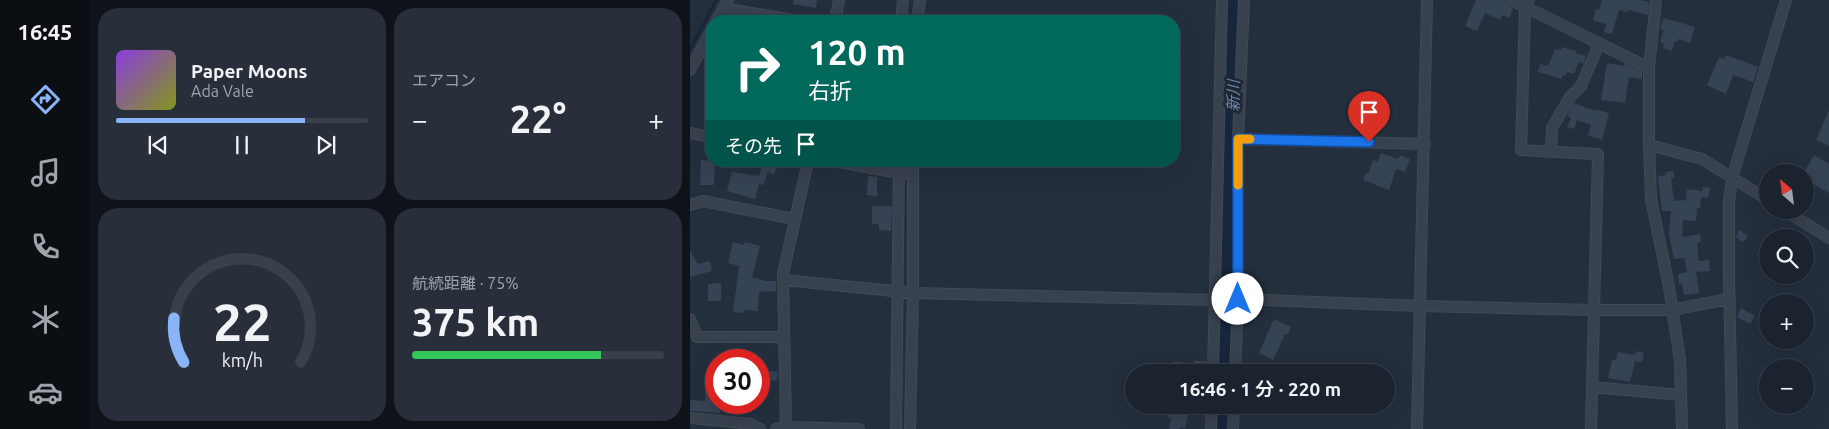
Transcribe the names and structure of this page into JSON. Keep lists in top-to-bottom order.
{
  "water": ["新川"],
  "north": "top left",
  "page": {
    "tabs": "16:45",
    "tile": [
      "エアコン",
      ["航続距離 · 75%", "375 km"]
    ],
    "turn": ["120 m", "右折"],
    "song": ["Paper Moons", "Ada Vale"],
    "heat": ["−", "22°", "+"],
    "then": "その先",
    "map_buttons": ["+", "−"],
    "limit": "30",
    "trip": "16:46 · 1 分 · 220 m",
    "gauge": ["22", "km/h"]
  }
}
